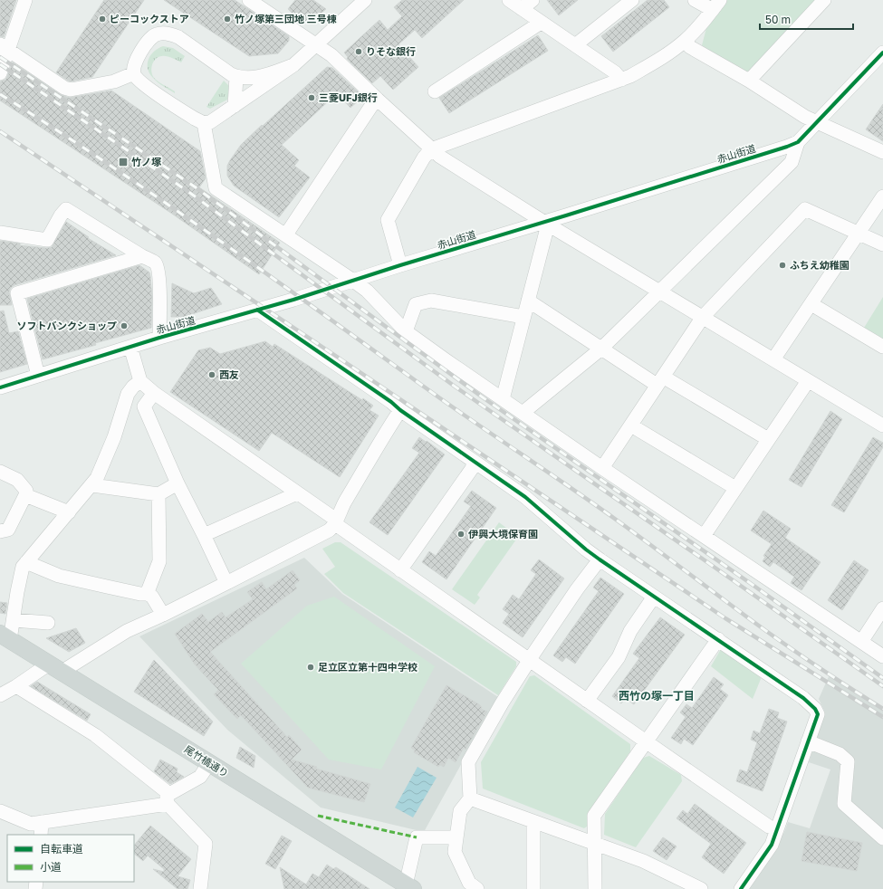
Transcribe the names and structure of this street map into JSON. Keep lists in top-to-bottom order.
{
  "streets": {
    "main road": ["尾竹橋通り"],
    "street": ["赤山街道"]
  },
  "districts": ["西竹の塚一丁目"],
  "places": {
    "other": [
      "ピーコックストア",
      "竹ノ塚第三団地 三号棟",
      "りそな銀行",
      "三菱UFJ銀行",
      "ふちえ幼稚園",
      "ソフトバンクショップ",
      "西友",
      "伊興大境保育園",
      "足立区立第十四中学校"
    ],
    "transit": ["竹ノ塚"]
  },
  "legend": ["自転車道", "小道"],
  "scale_bar": "50 m"
}
